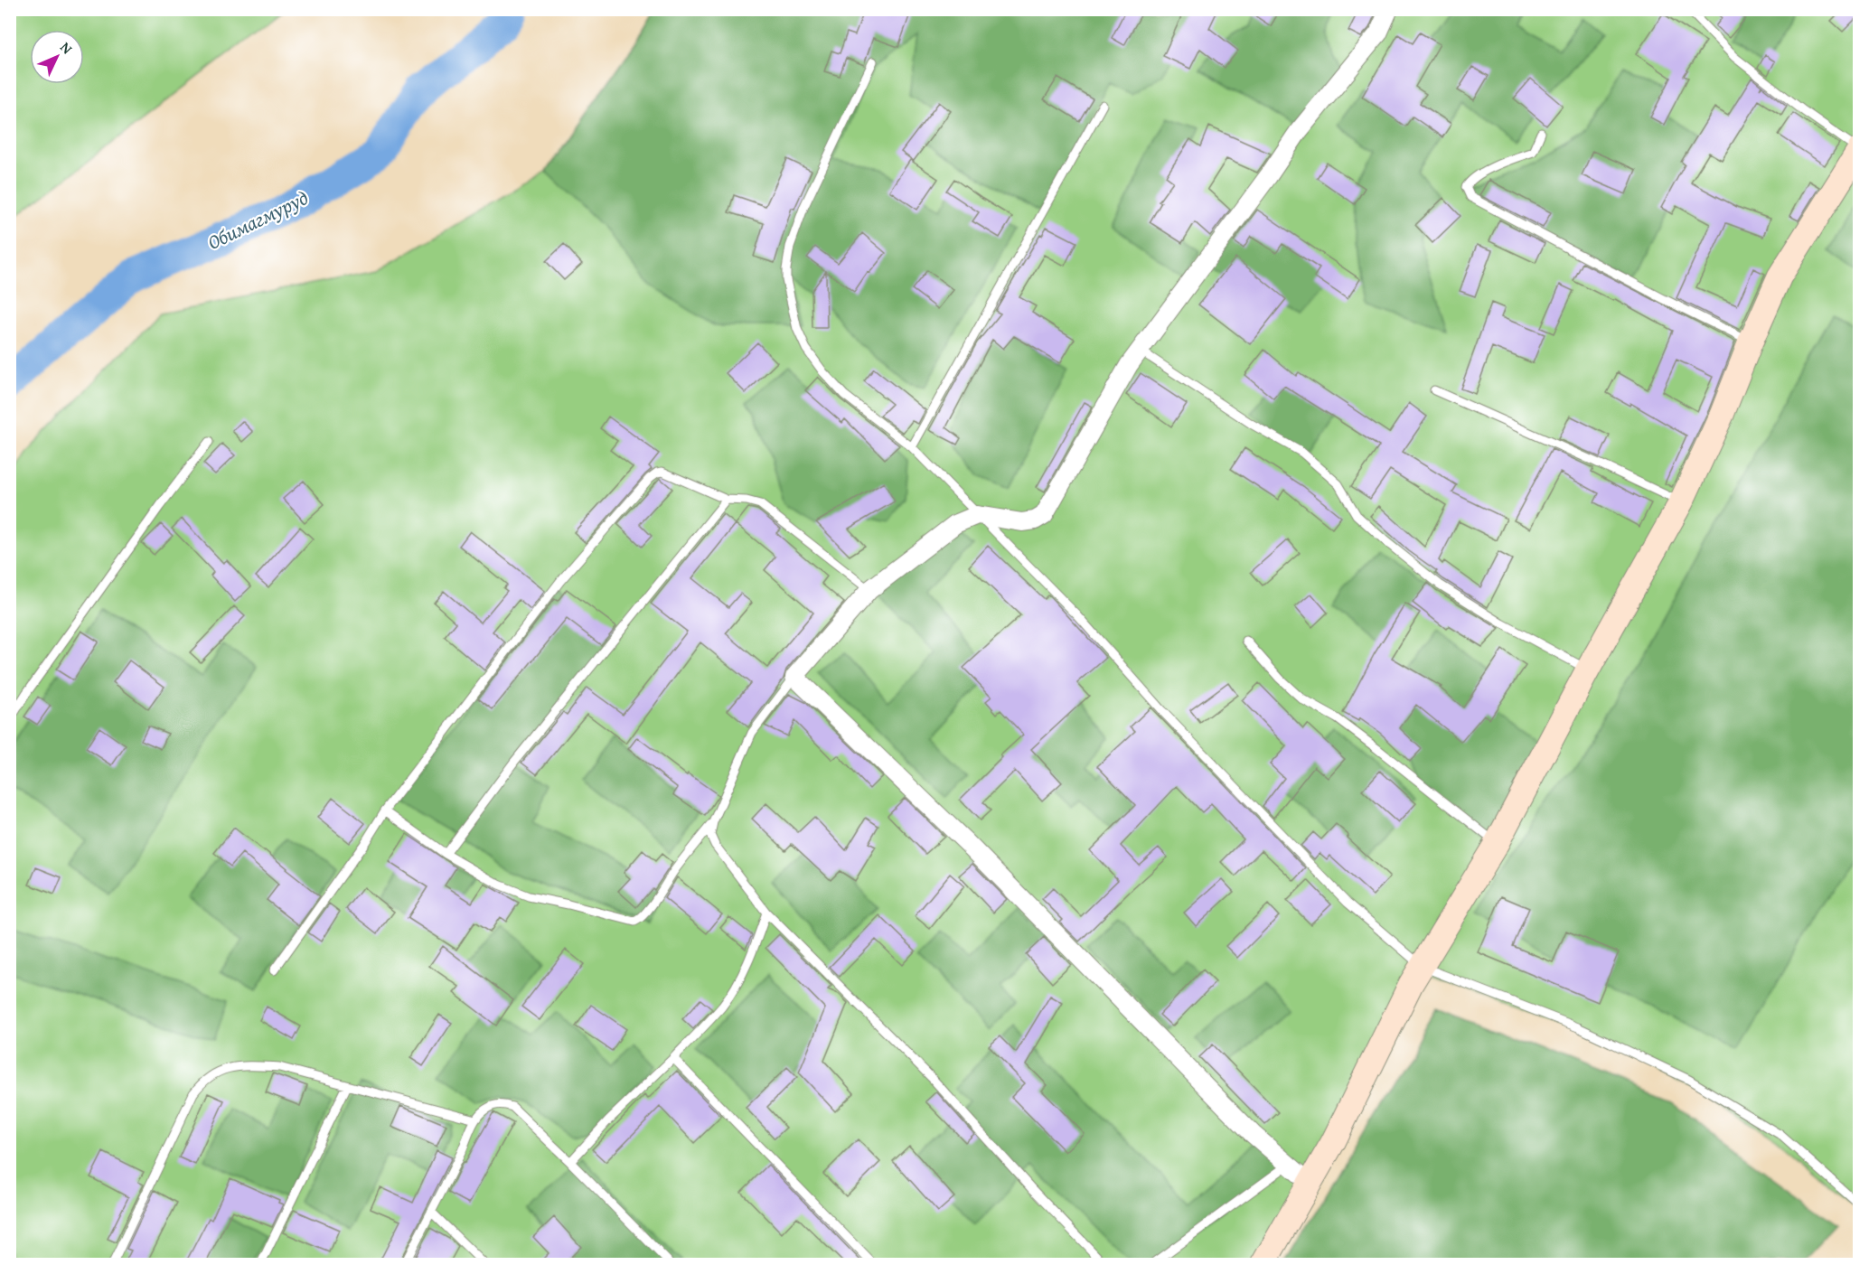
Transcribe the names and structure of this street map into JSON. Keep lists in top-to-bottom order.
{
  "water": ["Обимагмуруд"],
  "north": "top right"
}
